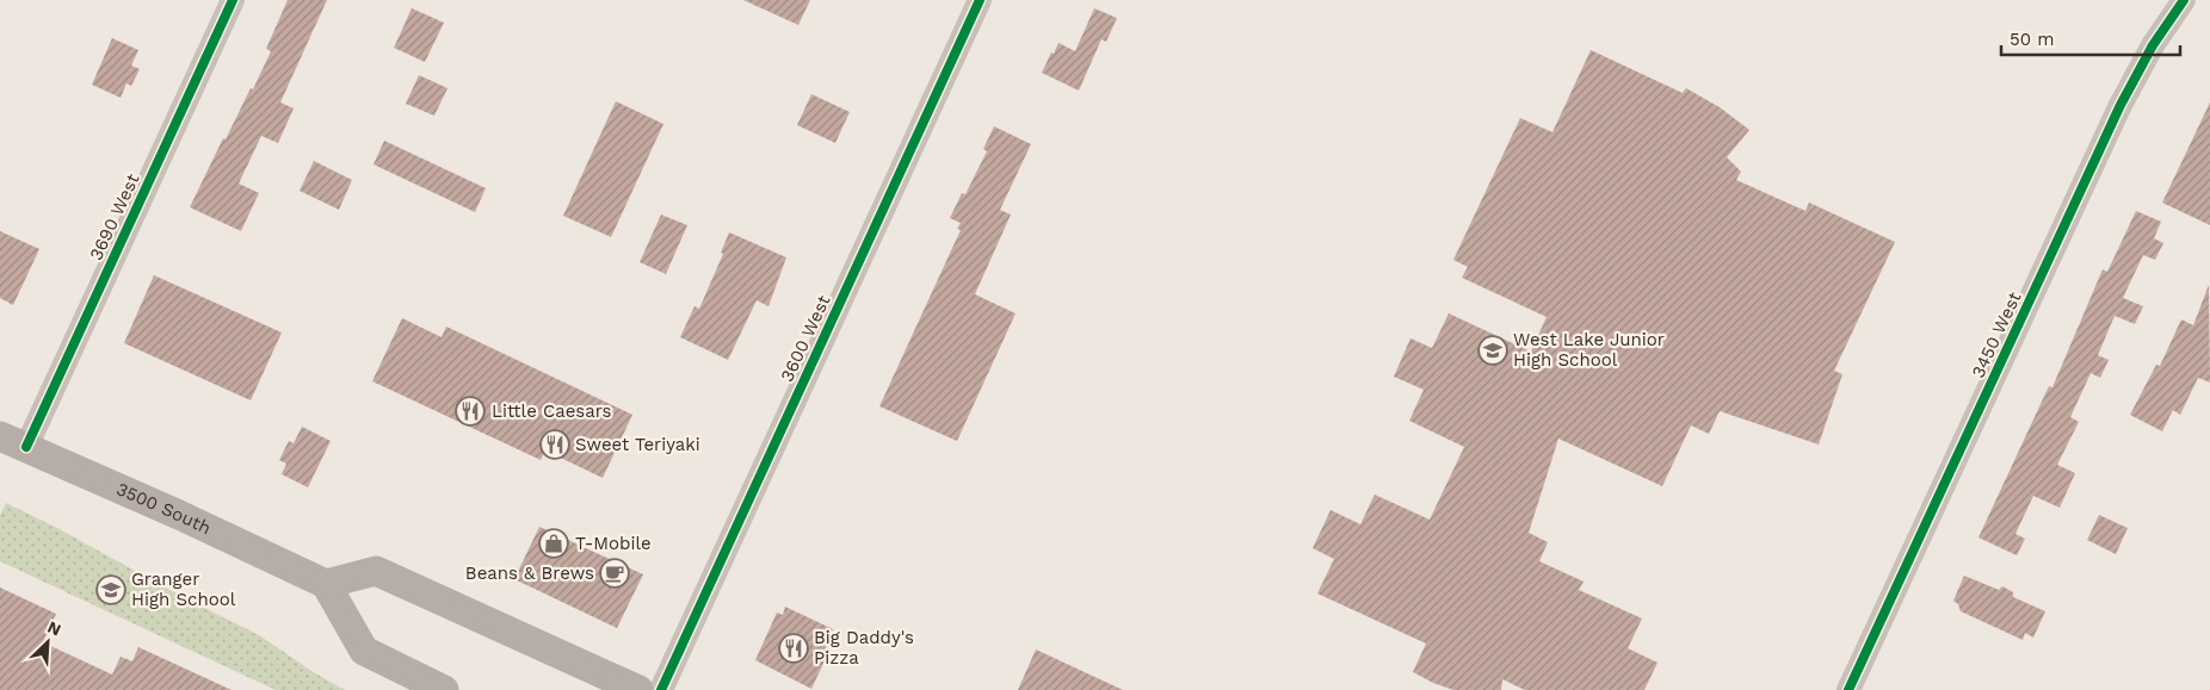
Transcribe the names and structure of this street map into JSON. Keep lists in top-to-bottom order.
{
  "streets": {
    "main road": ["3500 South"],
    "street": ["3690 West", "3450 West", "3600 West"]
  },
  "crossings": [
    ["3690 West", "3500 South"]
  ],
  "places": {
    "school or university": ["West Lake Junior High School", "Granger High School"],
    "restaurant": ["Little Caesars", "Sweet Teriyaki", "Big Daddy's Pizza"],
    "shop": ["T-Mobile"],
    "cafe": ["Beans & Brews"]
  },
  "scale_bar": "50 m",
  "north": "top right"
}
